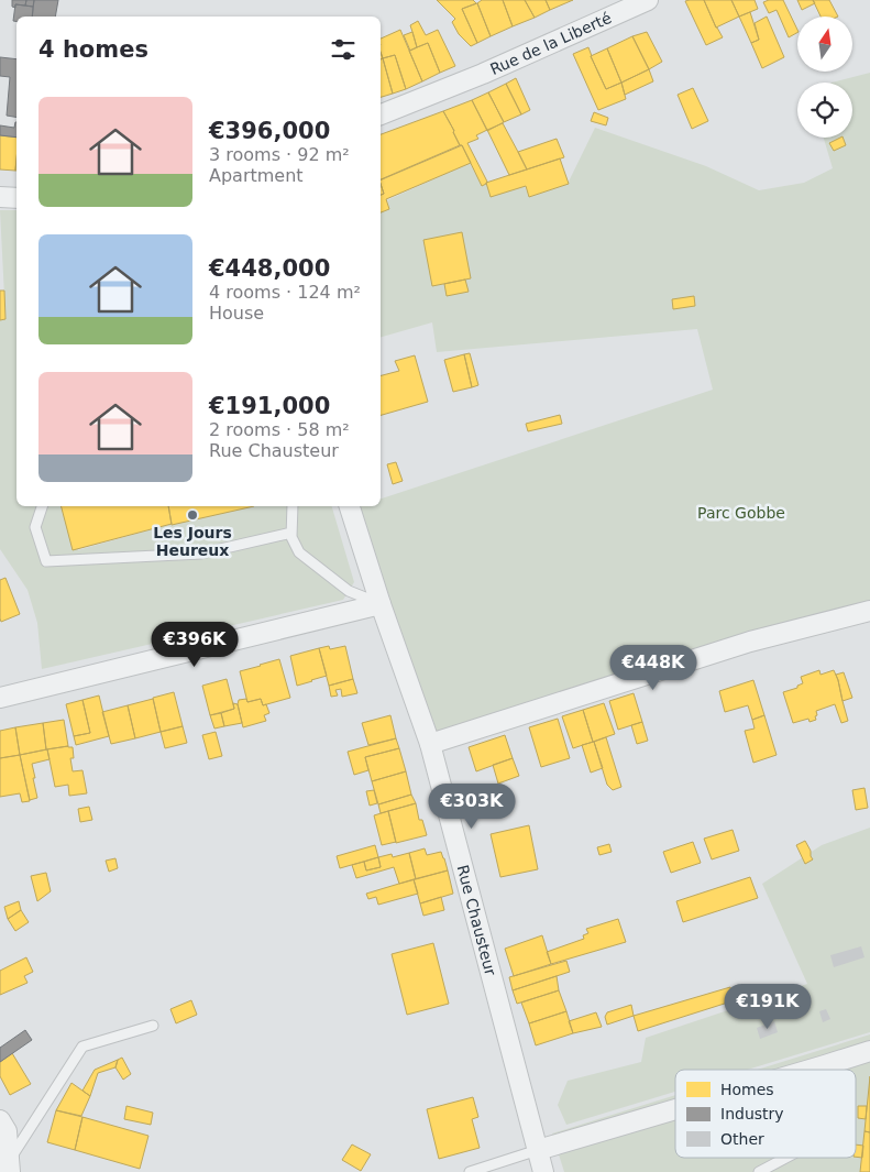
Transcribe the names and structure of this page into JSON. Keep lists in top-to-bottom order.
{
  "streets": {
    "street": ["Rue de la Liberté", "Rue Chausteur"]
  },
  "parks": ["Parc Gobbe"],
  "places": ["Les Jours Heureux"],
  "legend": ["Homes", "Industry", "Other"],
  "north": "top",
  "page": {
    "heading": "4 homes",
    "list": [
      {
        "name": "€396,000",
        "note": "3 rooms · 92 m² · Apartment"
      },
      {
        "name": "€448,000",
        "note": "4 rooms · 124 m² · House"
      },
      {
        "name": "€191,000",
        "note": "2 rooms · 58 m² · Rue Chausteur"
      }
    ],
    "price": [
      "€396K",
      "€448K",
      "€303K",
      "€191K"
    ]
  }
}
